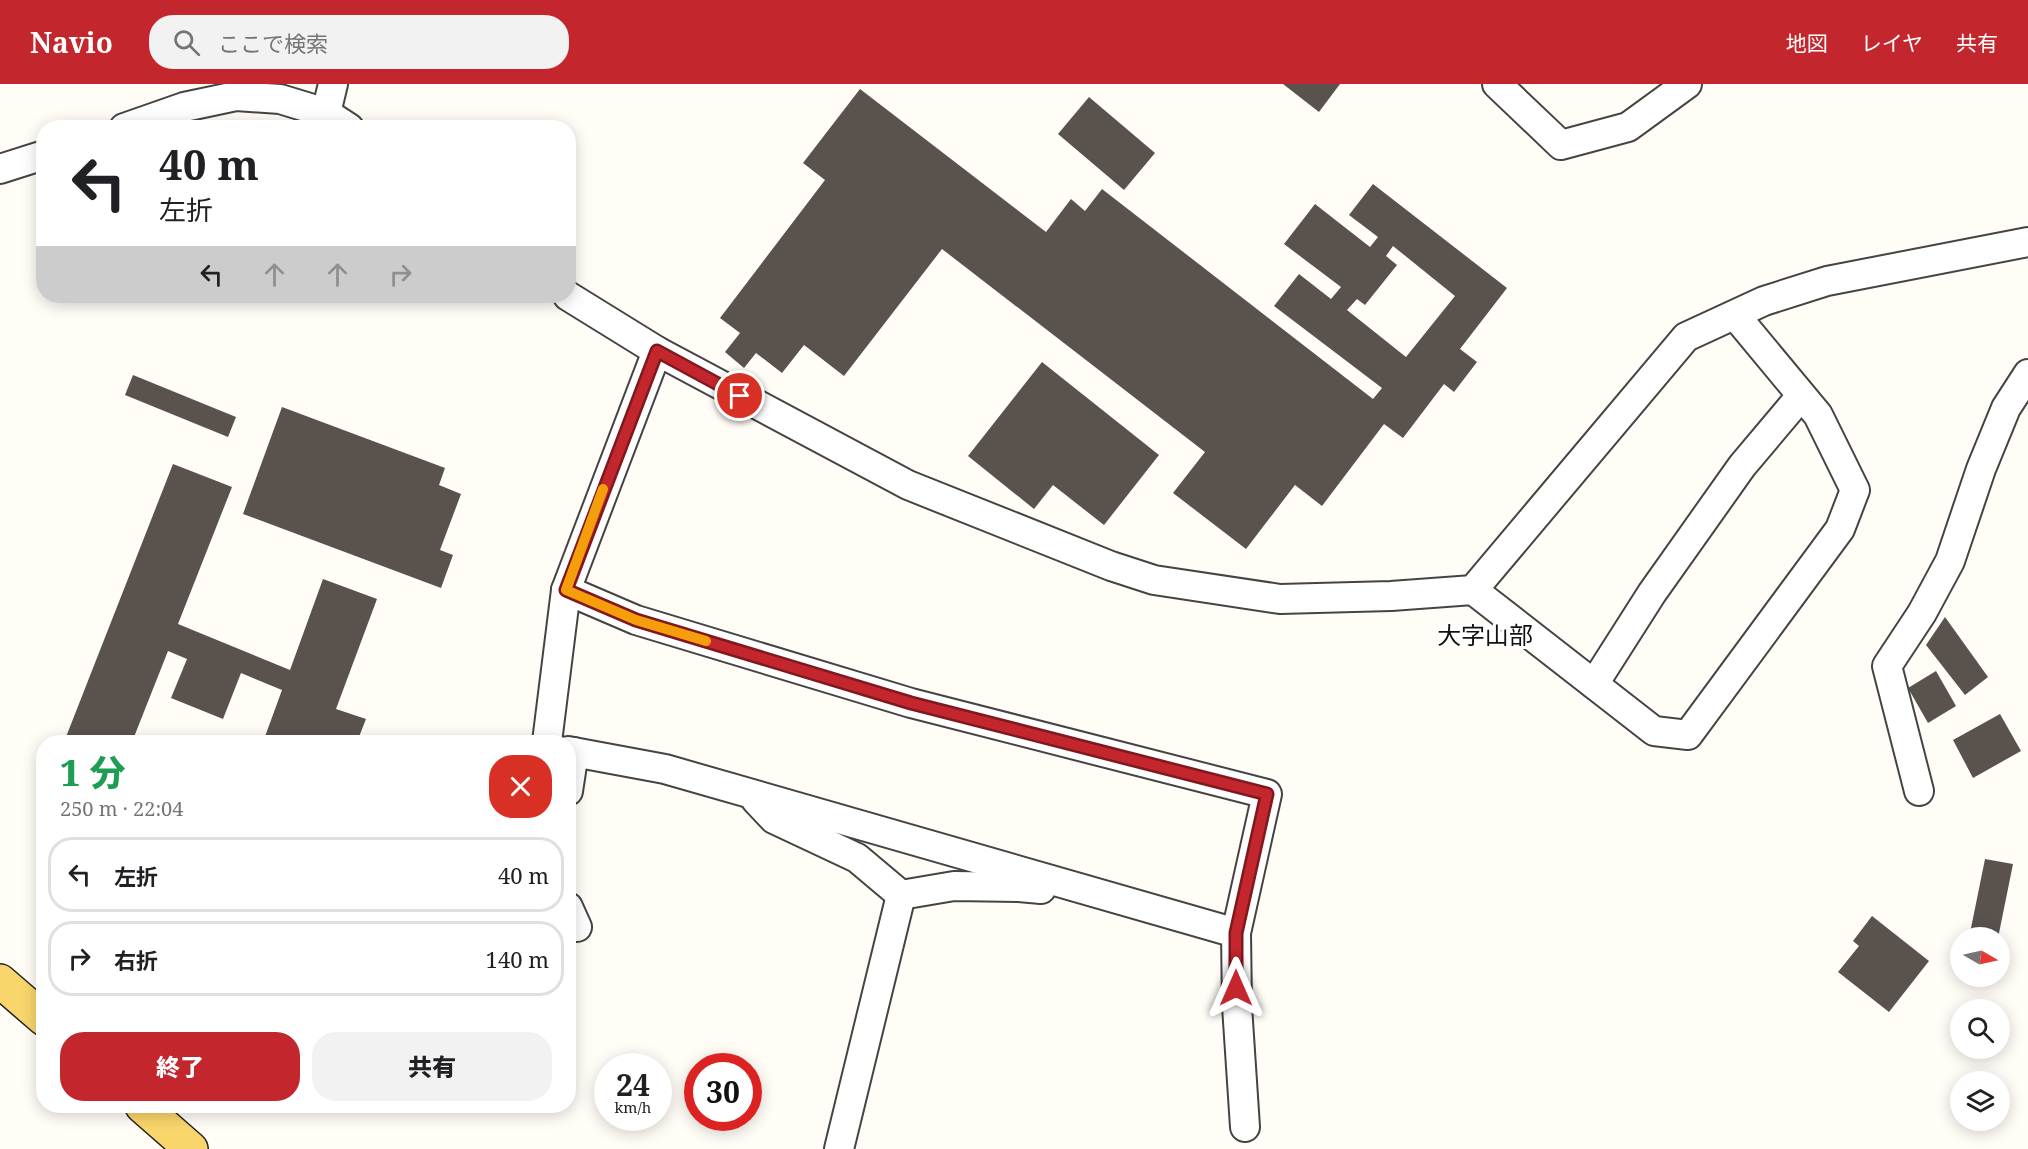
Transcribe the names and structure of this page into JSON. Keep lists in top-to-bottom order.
{
  "districts": ["大字山部"],
  "north": "right",
  "page": {
    "header": "Navio",
    "search": "ここで検索",
    "nav": ["地図", "レイヤ", "共有"],
    "turn": ["40 m", "左折"],
    "heading": ["1 分", "250 m · 22:04"],
    "list": [
      {
        "name": "左折",
        "value": "40 m"
      },
      {
        "name": "右折",
        "value": "140 m"
      }
    ],
    "buttons": ["終了", "共有"],
    "speed": "24 km/h",
    "limit": "30"
  }
}
